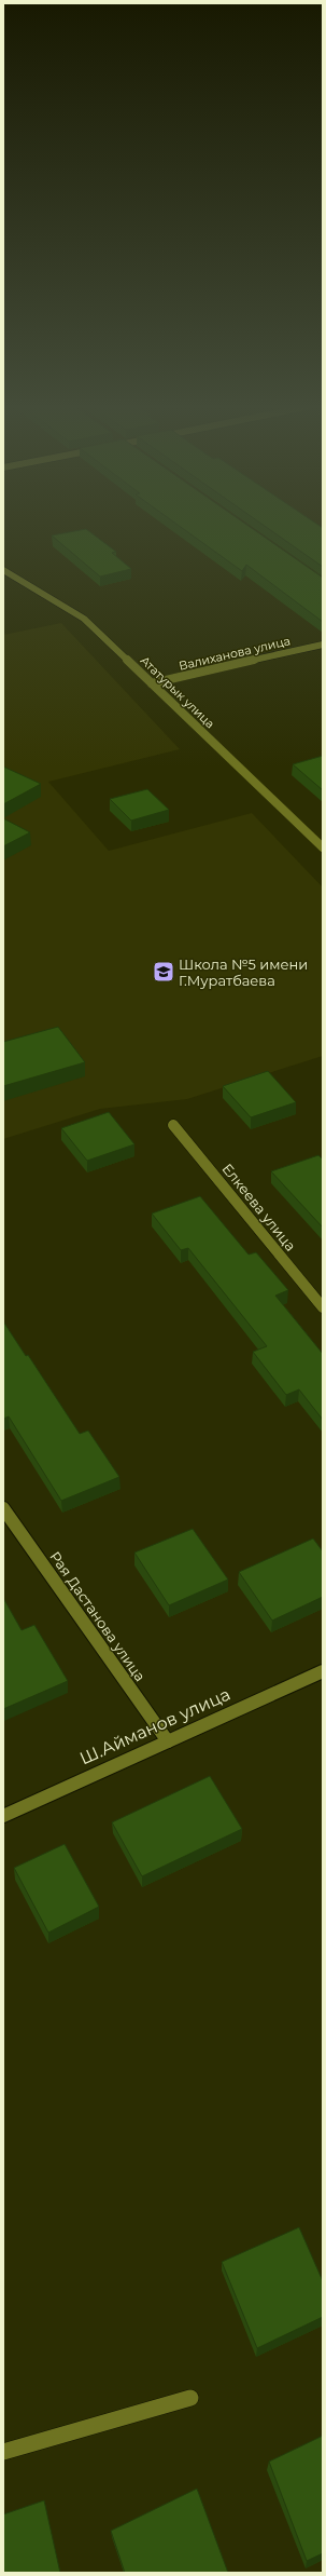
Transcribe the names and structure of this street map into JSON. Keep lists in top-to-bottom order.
{
  "streets": {
    "street": [
      "Валиханова улица",
      "Ататурык улица",
      "Елкеева улица",
      "Рая Дастанова улица",
      "Ш.Айманов улица"
    ]
  },
  "crossings": [
    ["Валиханова улица", "Ататурык улица"],
    ["Рая Дастанова улица", "Ш.Айманов улица"]
  ],
  "places": {
    "school or university": ["Школа №5 имени Г.Муратбаева"]
  }
}
